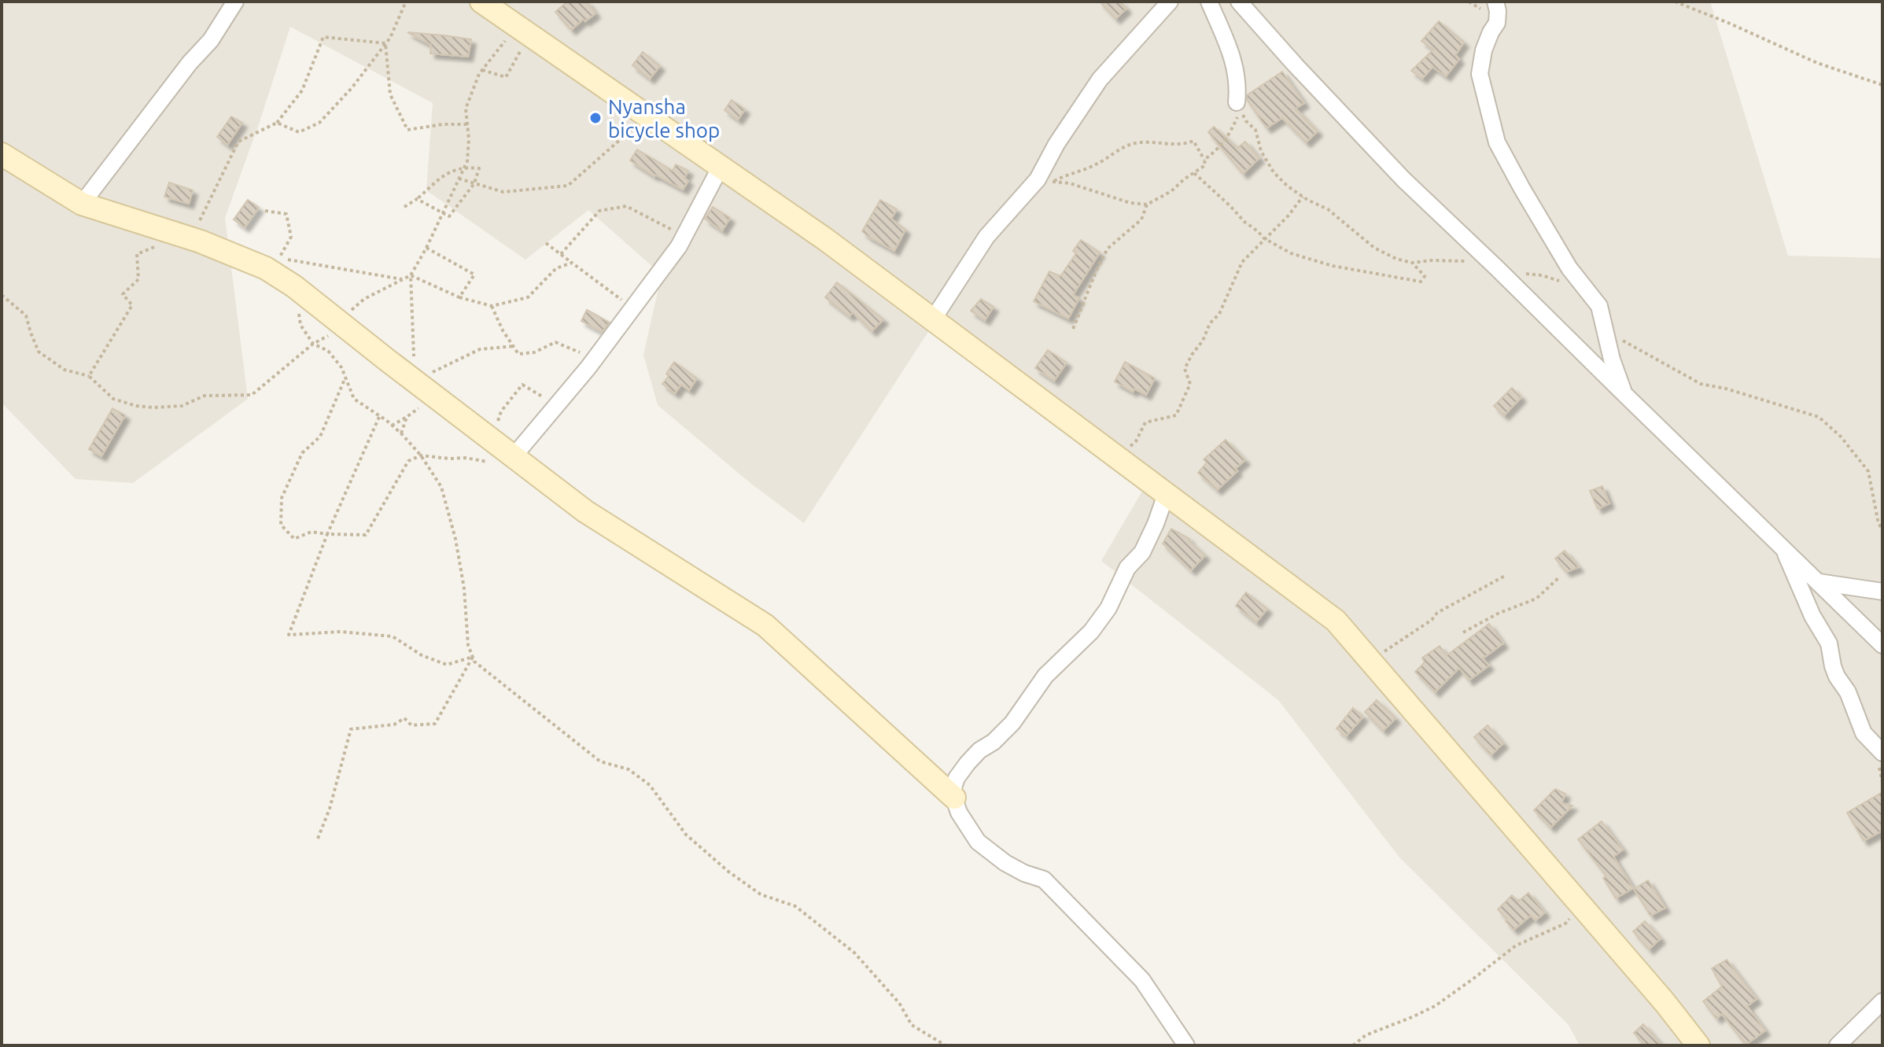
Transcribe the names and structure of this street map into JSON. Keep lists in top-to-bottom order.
{
  "places": ["Nyansha bicycle shop"]
}
